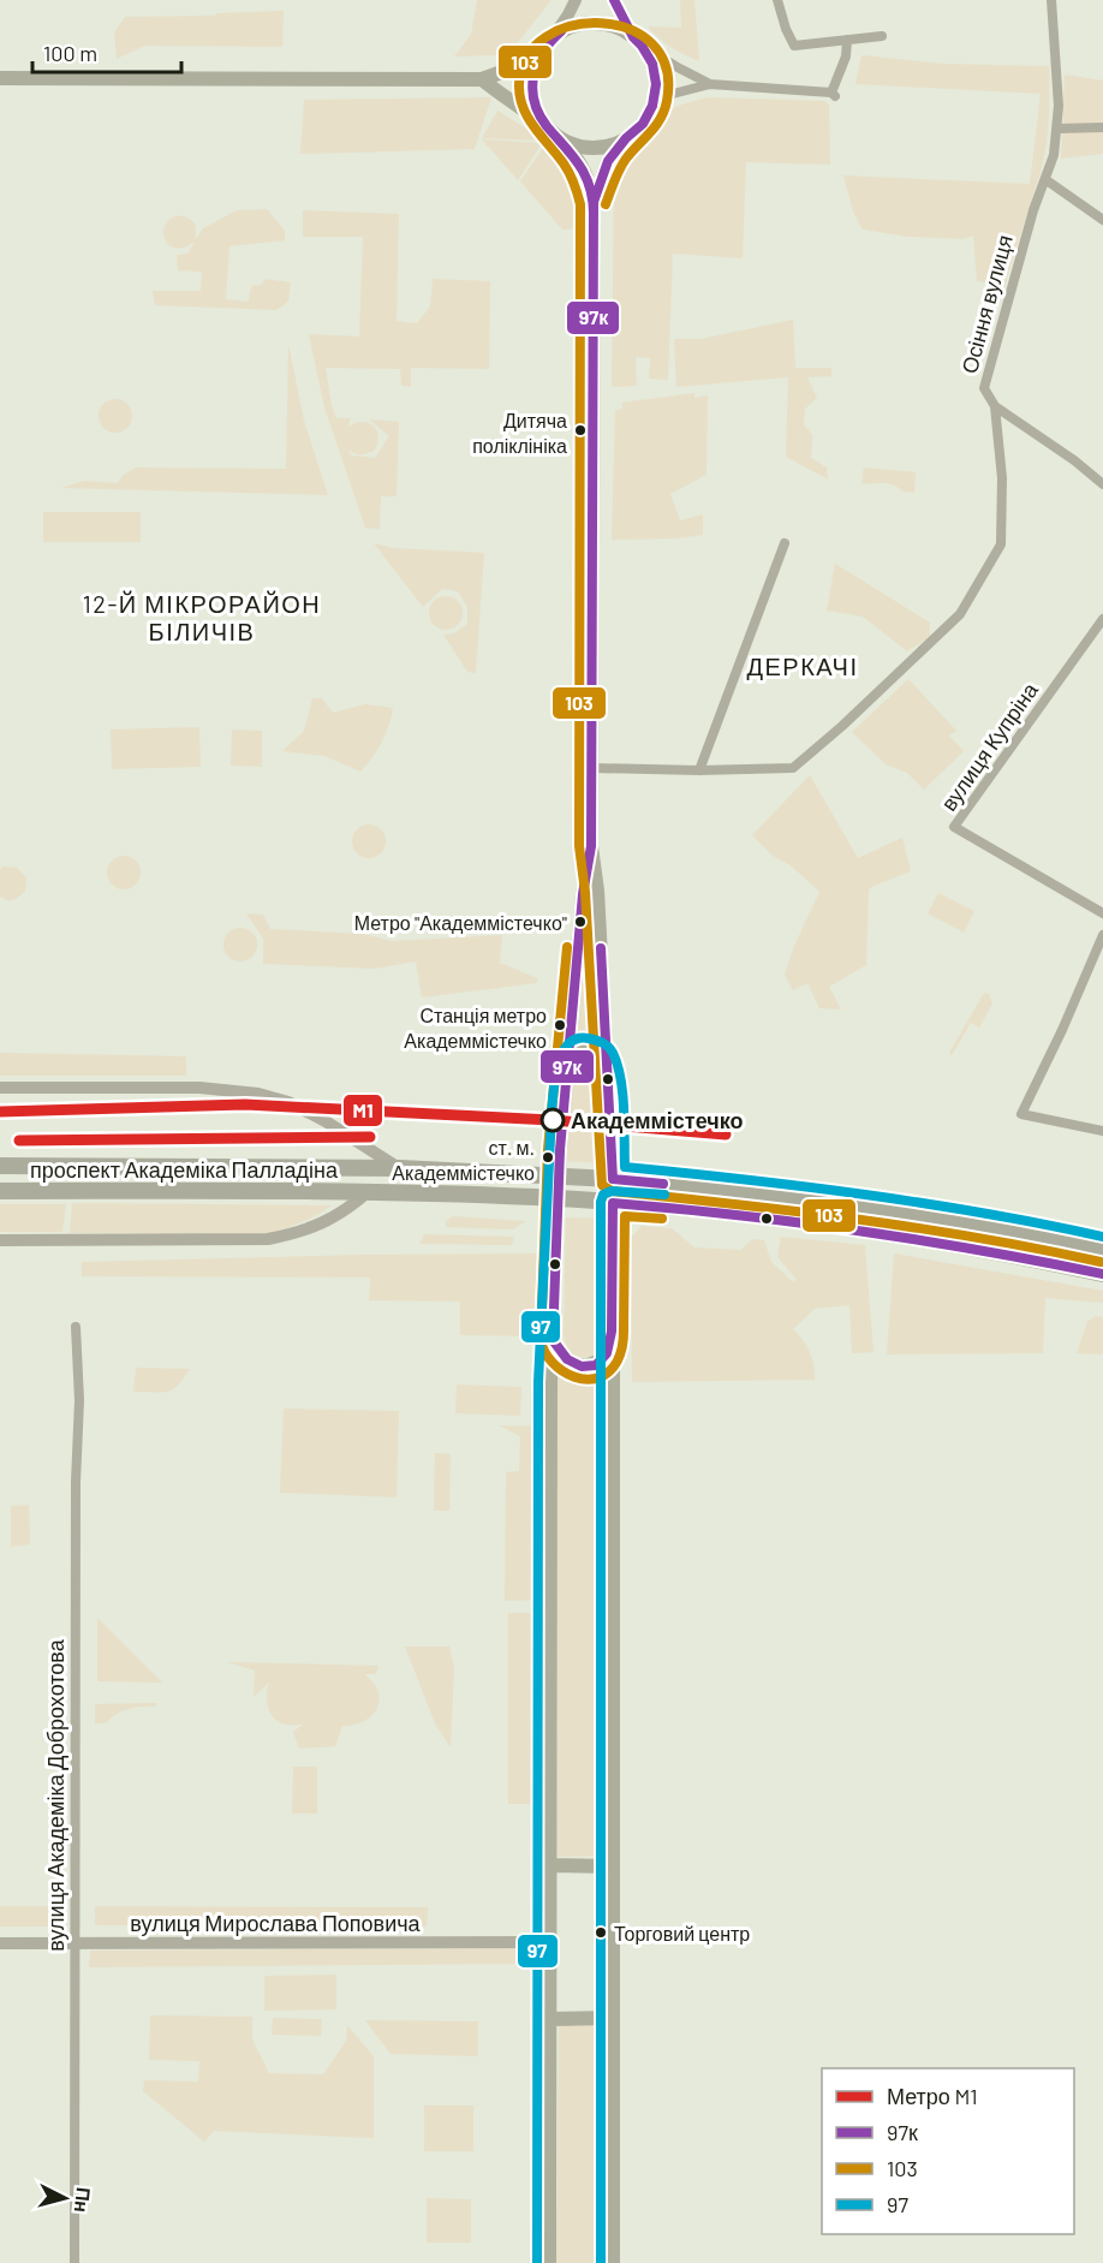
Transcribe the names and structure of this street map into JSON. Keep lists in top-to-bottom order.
{
  "streets": {
    "highway": ["проспект Академіка Палладіна"],
    "street": [
      "Осіння вулиця",
      "вулиця Купріна",
      "вулиця Академіка Доброхотова",
      "вулиця Мирослава Поповича"
    ]
  },
  "crossings": [
    ["вулиця Академіка Доброхотова", "вулиця Мирослава Поповича"]
  ],
  "districts": ["12-Й МІКРОРАЙОН БІЛИЧІВ", "ДЕРКАЧІ"],
  "places": [
    "Дитяча поліклініка",
    "Метро \"Академмістечко\"",
    "Станція метро Академмістечко",
    "Академмістечко",
    "ст. м. Академмістечко",
    "Торговий центр"
  ],
  "lines": [
    "transit line 97к",
    "transit line 103",
    "transit line 97",
    "metro line M1"
  ],
  "legend": [
    "Метро M1",
    "97к",
    "103",
    "97"
  ],
  "scale_bar": "100 m",
  "north": "right"
}
